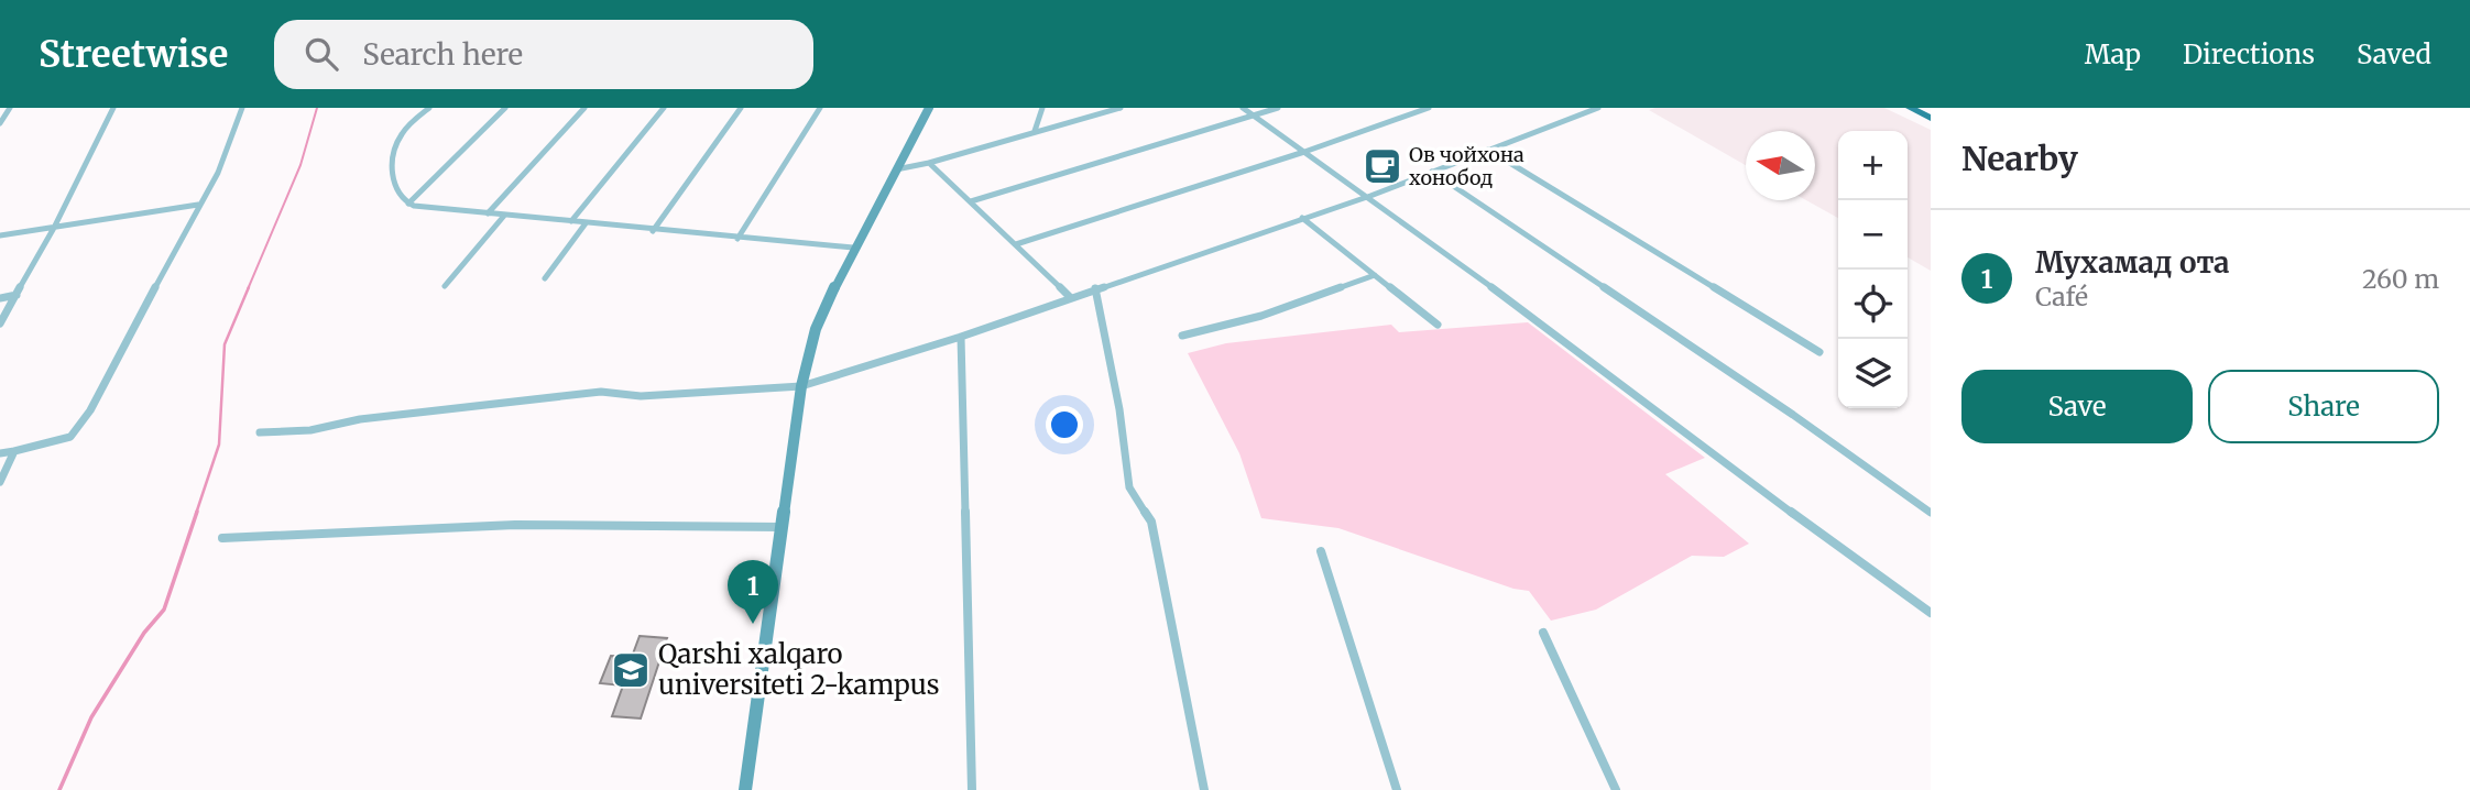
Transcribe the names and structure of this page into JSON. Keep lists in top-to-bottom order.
{
  "places": {
    "cafe": ["Ов чойхона хонобод"],
    "school or university": ["Qarshi xalqaro universiteti 2-kampus"]
  },
  "north": "left",
  "page": {
    "header": "Streetwise",
    "search": "Search here",
    "nav": ["Map", "Directions", "Saved"],
    "heading": "Nearby",
    "map_buttons": ["+", "−"],
    "list": [
      {
        "mark": "1",
        "name": "Мухамад ота",
        "note": "Café",
        "value": "260 m"
      }
    ],
    "buttons": ["Save", "Share"],
    "pins": "1"
  }
}
